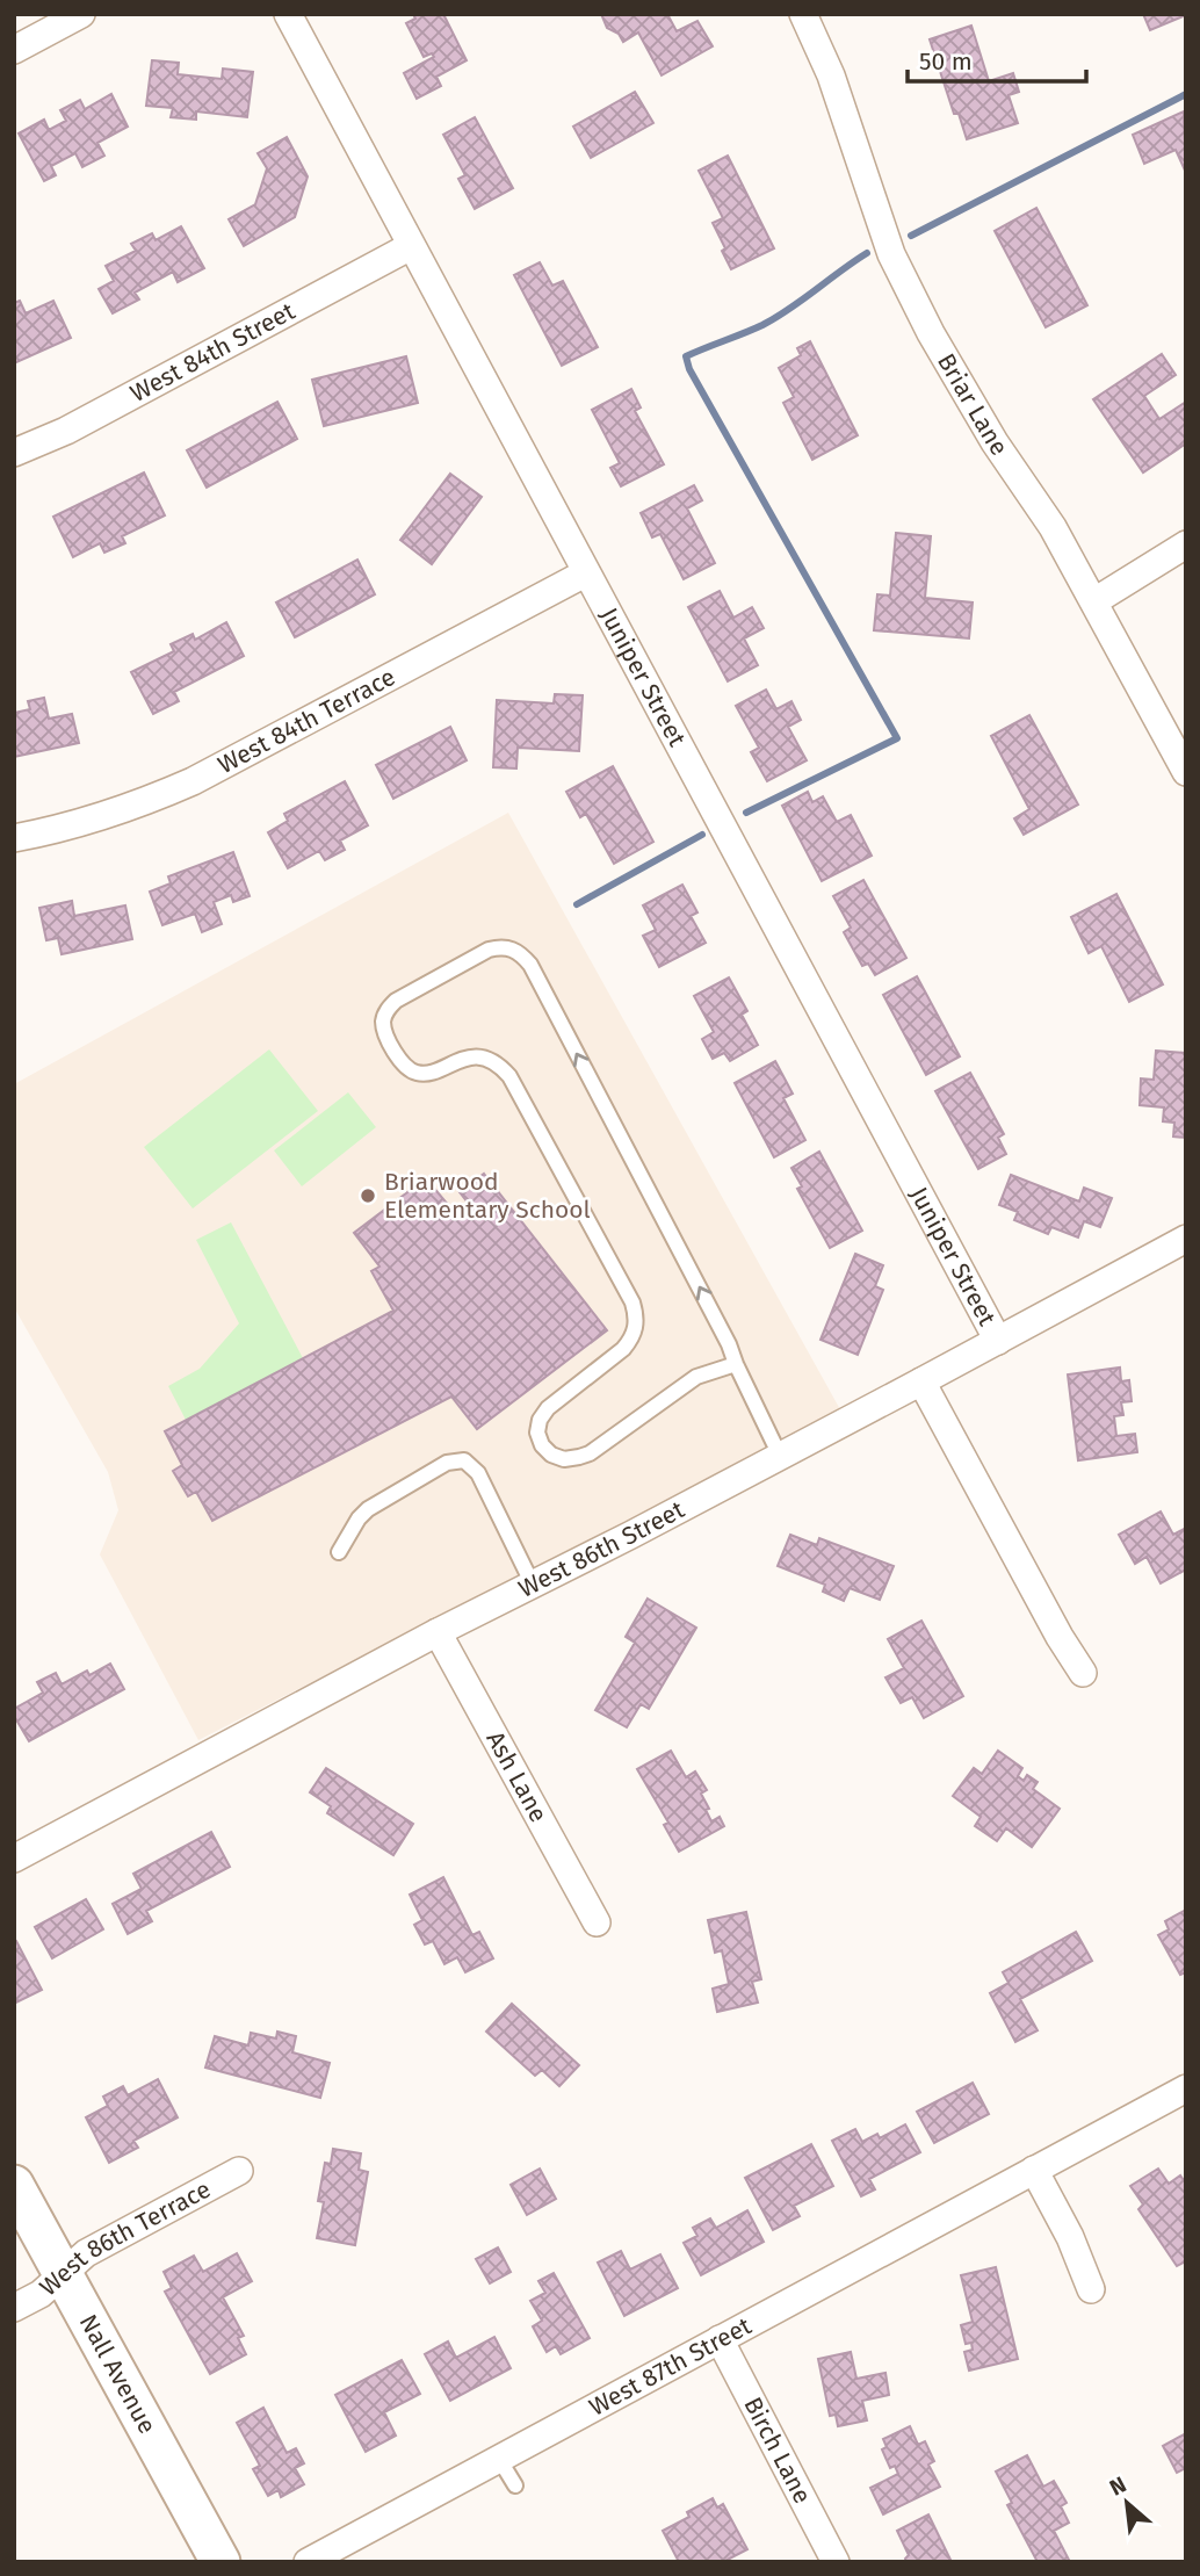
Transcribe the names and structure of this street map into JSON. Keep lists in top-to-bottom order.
{
  "streets": {
    "main road": ["Nall Avenue"],
    "street": [
      "West 84th Street",
      "Briar Lane",
      "Juniper Street",
      "West 84th Terrace",
      "West 86th Street",
      "Ash Lane",
      "West 86th Terrace",
      "West 87th Street",
      "Birch Lane"
    ]
  },
  "crossings": [
    ["West 84th Street", "Juniper Street"],
    ["Juniper Street", "West 84th Terrace"],
    ["Juniper Street", "West 86th Street"],
    ["West 86th Street", "Ash Lane"],
    ["West 86th Terrace", "Nall Avenue"],
    ["West 87th Street", "Birch Lane"]
  ],
  "places": ["Briarwood Elementary School"],
  "scale_bar": "50 m",
  "north": "top left"
}
